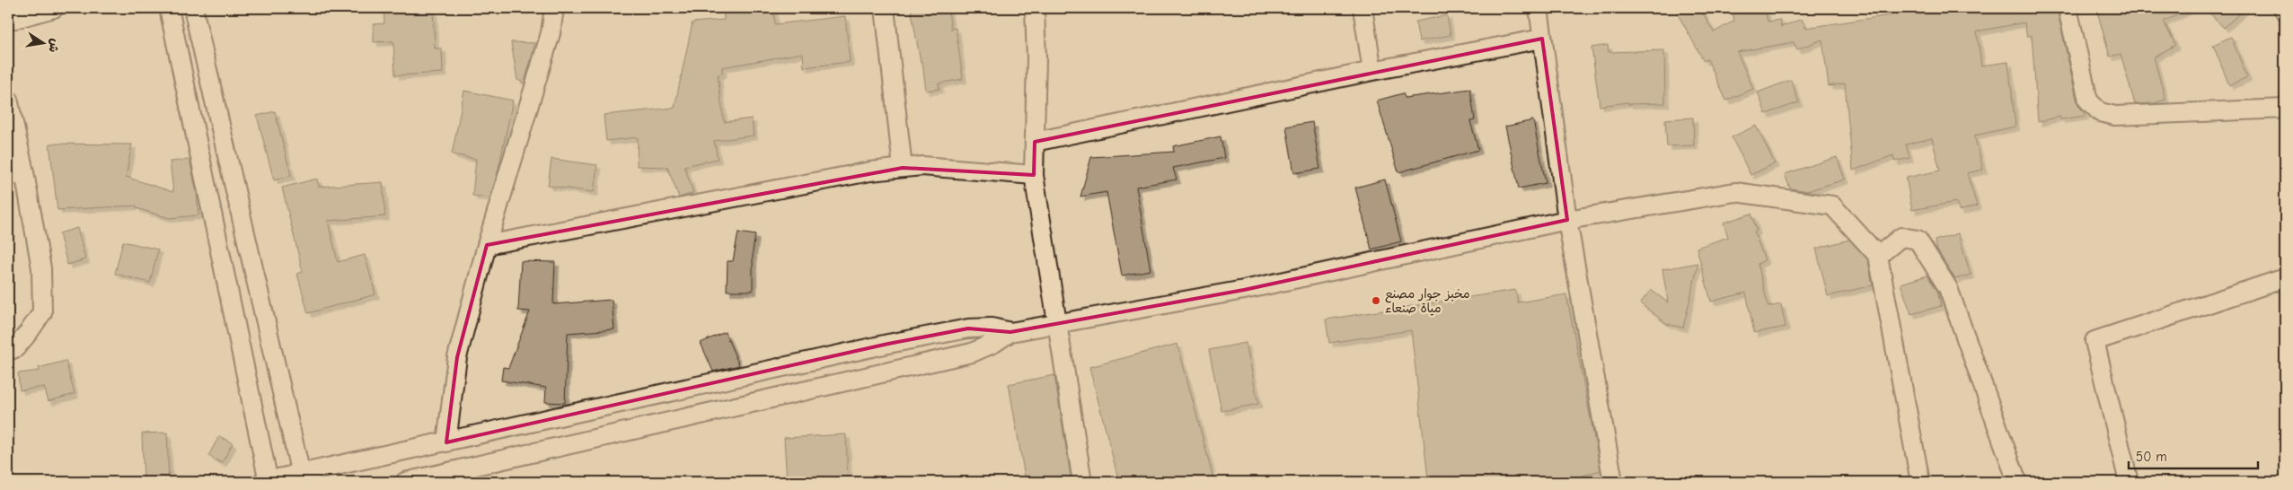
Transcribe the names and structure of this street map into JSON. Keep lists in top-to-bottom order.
{
  "places": ["مخبز جوار مصنع مياة صنعاء"],
  "scale_bar": "50 m",
  "north": "right"
}
